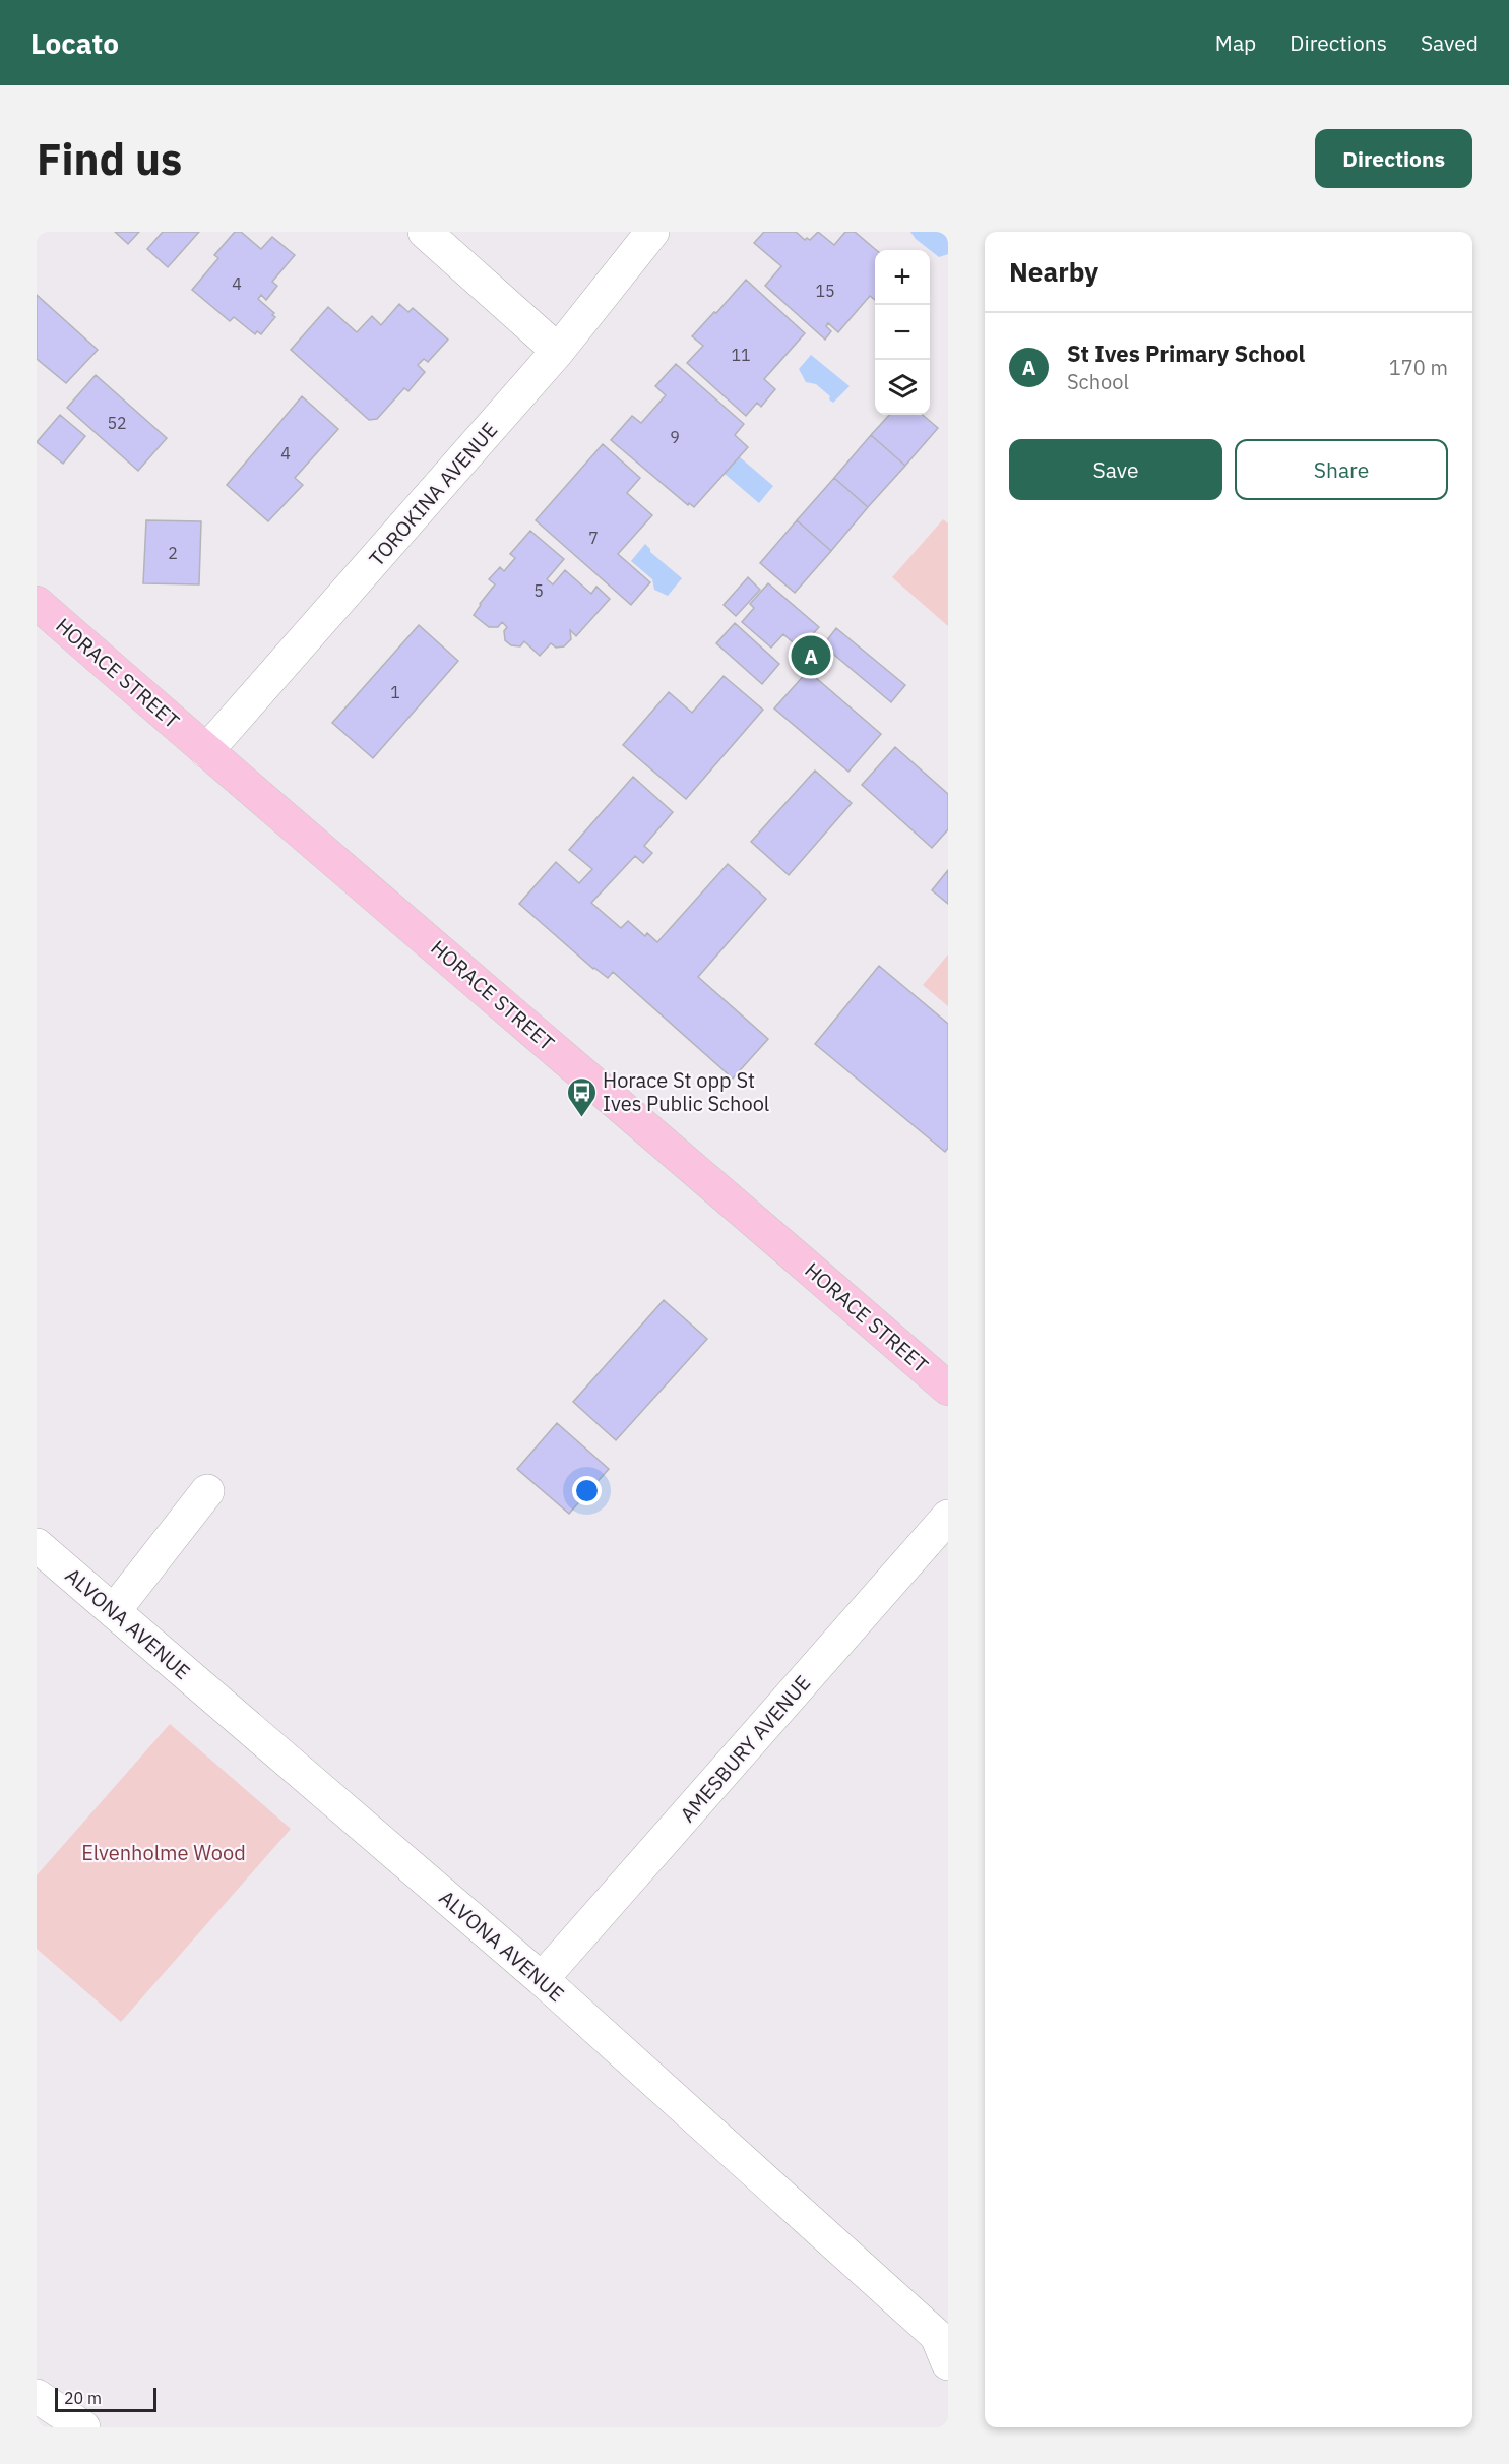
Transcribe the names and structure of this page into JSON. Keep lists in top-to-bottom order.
{
  "streets": {
    "main road": ["HORACE STREET"],
    "street": ["TOROKINA AVENUE", "ALVONA AVENUE", "AMESBURY AVENUE"]
  },
  "crossings": [
    ["TOROKINA AVENUE", "HORACE STREET"],
    ["ALVONA AVENUE", "AMESBURY AVENUE"]
  ],
  "parks": ["Elvenholme Wood"],
  "places": {
    "bus stop": ["Horace St opp St Ives Public School"]
  },
  "house_numbers": [
    "4",
    "15",
    "11",
    "52",
    "9",
    "4",
    "7",
    "2",
    "5",
    "1"
  ],
  "scale_bar": "20 m",
  "page": {
    "header": "Locato",
    "nav": ["Map", "Directions", "Saved"],
    "buttons": [
      "Directions",
      ["Save", "Share"]
    ],
    "title": "Find us",
    "heading": "Nearby",
    "map_buttons": ["+", "−"],
    "list": [
      {
        "mark": "A",
        "name": "St Ives Primary School",
        "note": "School",
        "value": "170 m"
      }
    ],
    "pins": "A",
    "scale": "20 m"
  }
}
